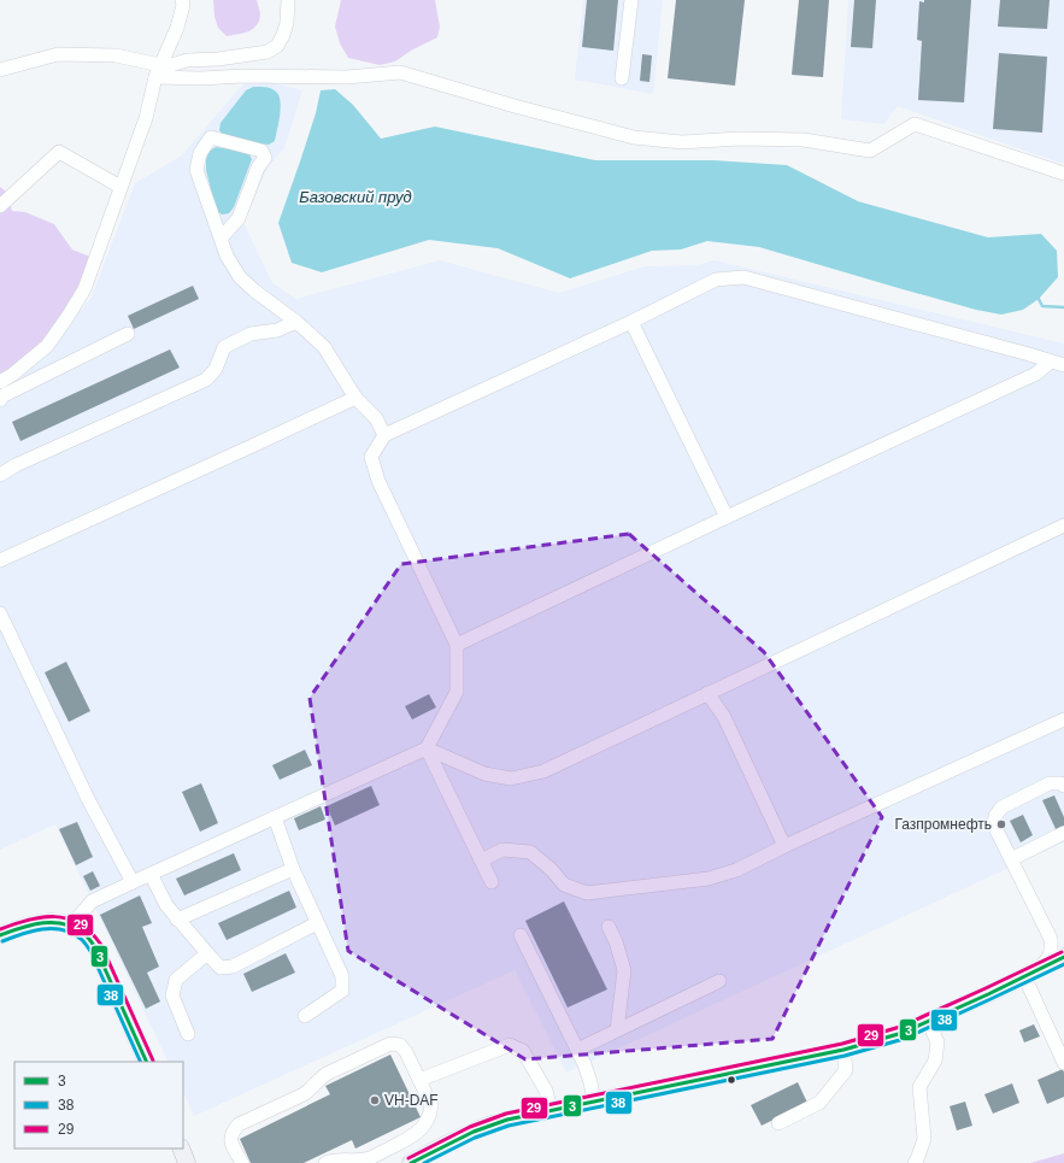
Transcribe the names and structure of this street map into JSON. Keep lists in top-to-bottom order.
{
  "water": ["Базовский пруд"],
  "places": ["Газпромнефть", "VH-DAF"],
  "lines": ["transit line 29", "transit line 3", "transit line 38"],
  "legend": ["3", "38", "29"]
}
